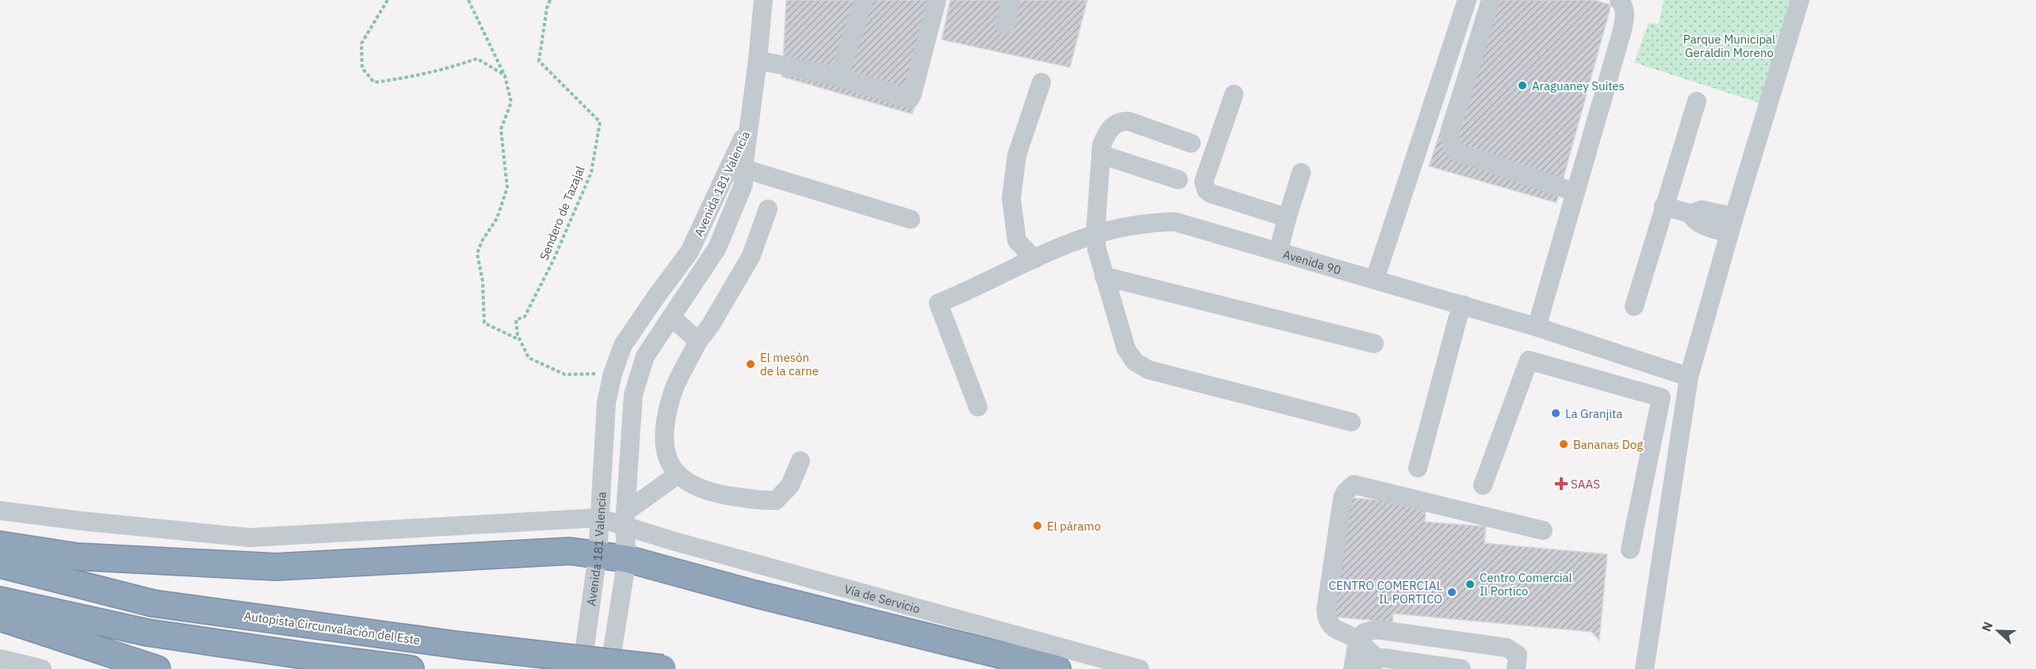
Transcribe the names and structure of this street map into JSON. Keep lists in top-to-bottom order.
{
  "streets": {
    "highway": ["Autopista Circunvalación del Este"],
    "street": ["Avenida 181 Valencia", "Avenida 90", "Vía de Servicio"],
    "path": ["Sendero de Tazajal"]
  },
  "crossings": [
    ["Avenida 181 Valencia", "Sendero de Tazajal"],
    ["Avenida 181 Valencia", "Vía de Servicio"]
  ],
  "parks": ["Parque Municipal Geraldin Moreno"],
  "places": {
    "other": [
      "Araguaney Suites",
      "El mesón de la carne",
      "La Granjita",
      "Bananas Dog",
      "El páramo",
      "Centro Comercial Il Portico",
      "CENTRO COMERCIAL IL PORTICO"
    ],
    "health": ["SAAS"]
  },
  "north": "left"
}
